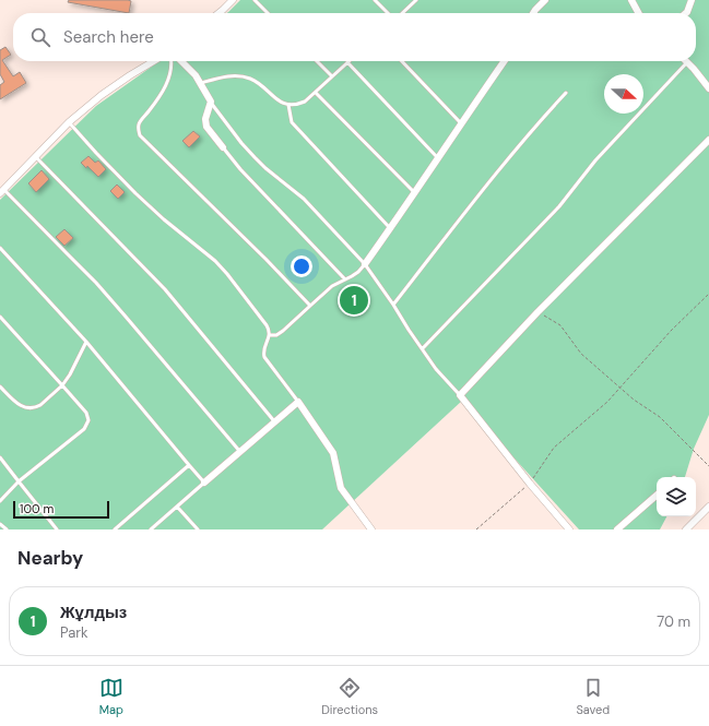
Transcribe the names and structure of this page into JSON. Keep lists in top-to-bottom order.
{
  "scale_bar": "100 m",
  "north": "right",
  "page": {
    "search": "Search here",
    "pins": "1",
    "scale": "100 m",
    "heading": "Nearby",
    "list": [
      {
        "mark": "1",
        "name": "Жұлдыз",
        "note": "Park",
        "value": "70 m"
      }
    ],
    "nav": ["Map", "Directions", "Saved"]
  }
}
